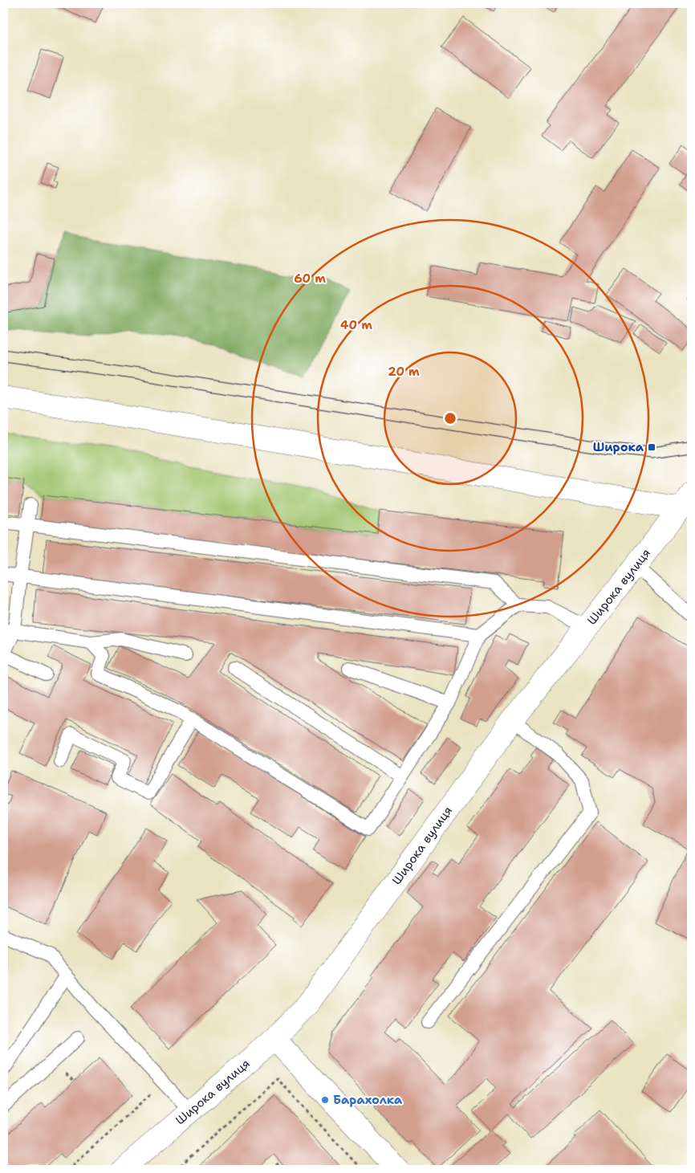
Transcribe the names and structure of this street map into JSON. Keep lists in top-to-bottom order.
{
  "streets": {
    "street": ["Широка вулиця"]
  },
  "places": {
    "transit": ["Широка"],
    "other": ["Барахолка"]
  },
  "rings": ["60 m", "40 m", "20 m"]
}
